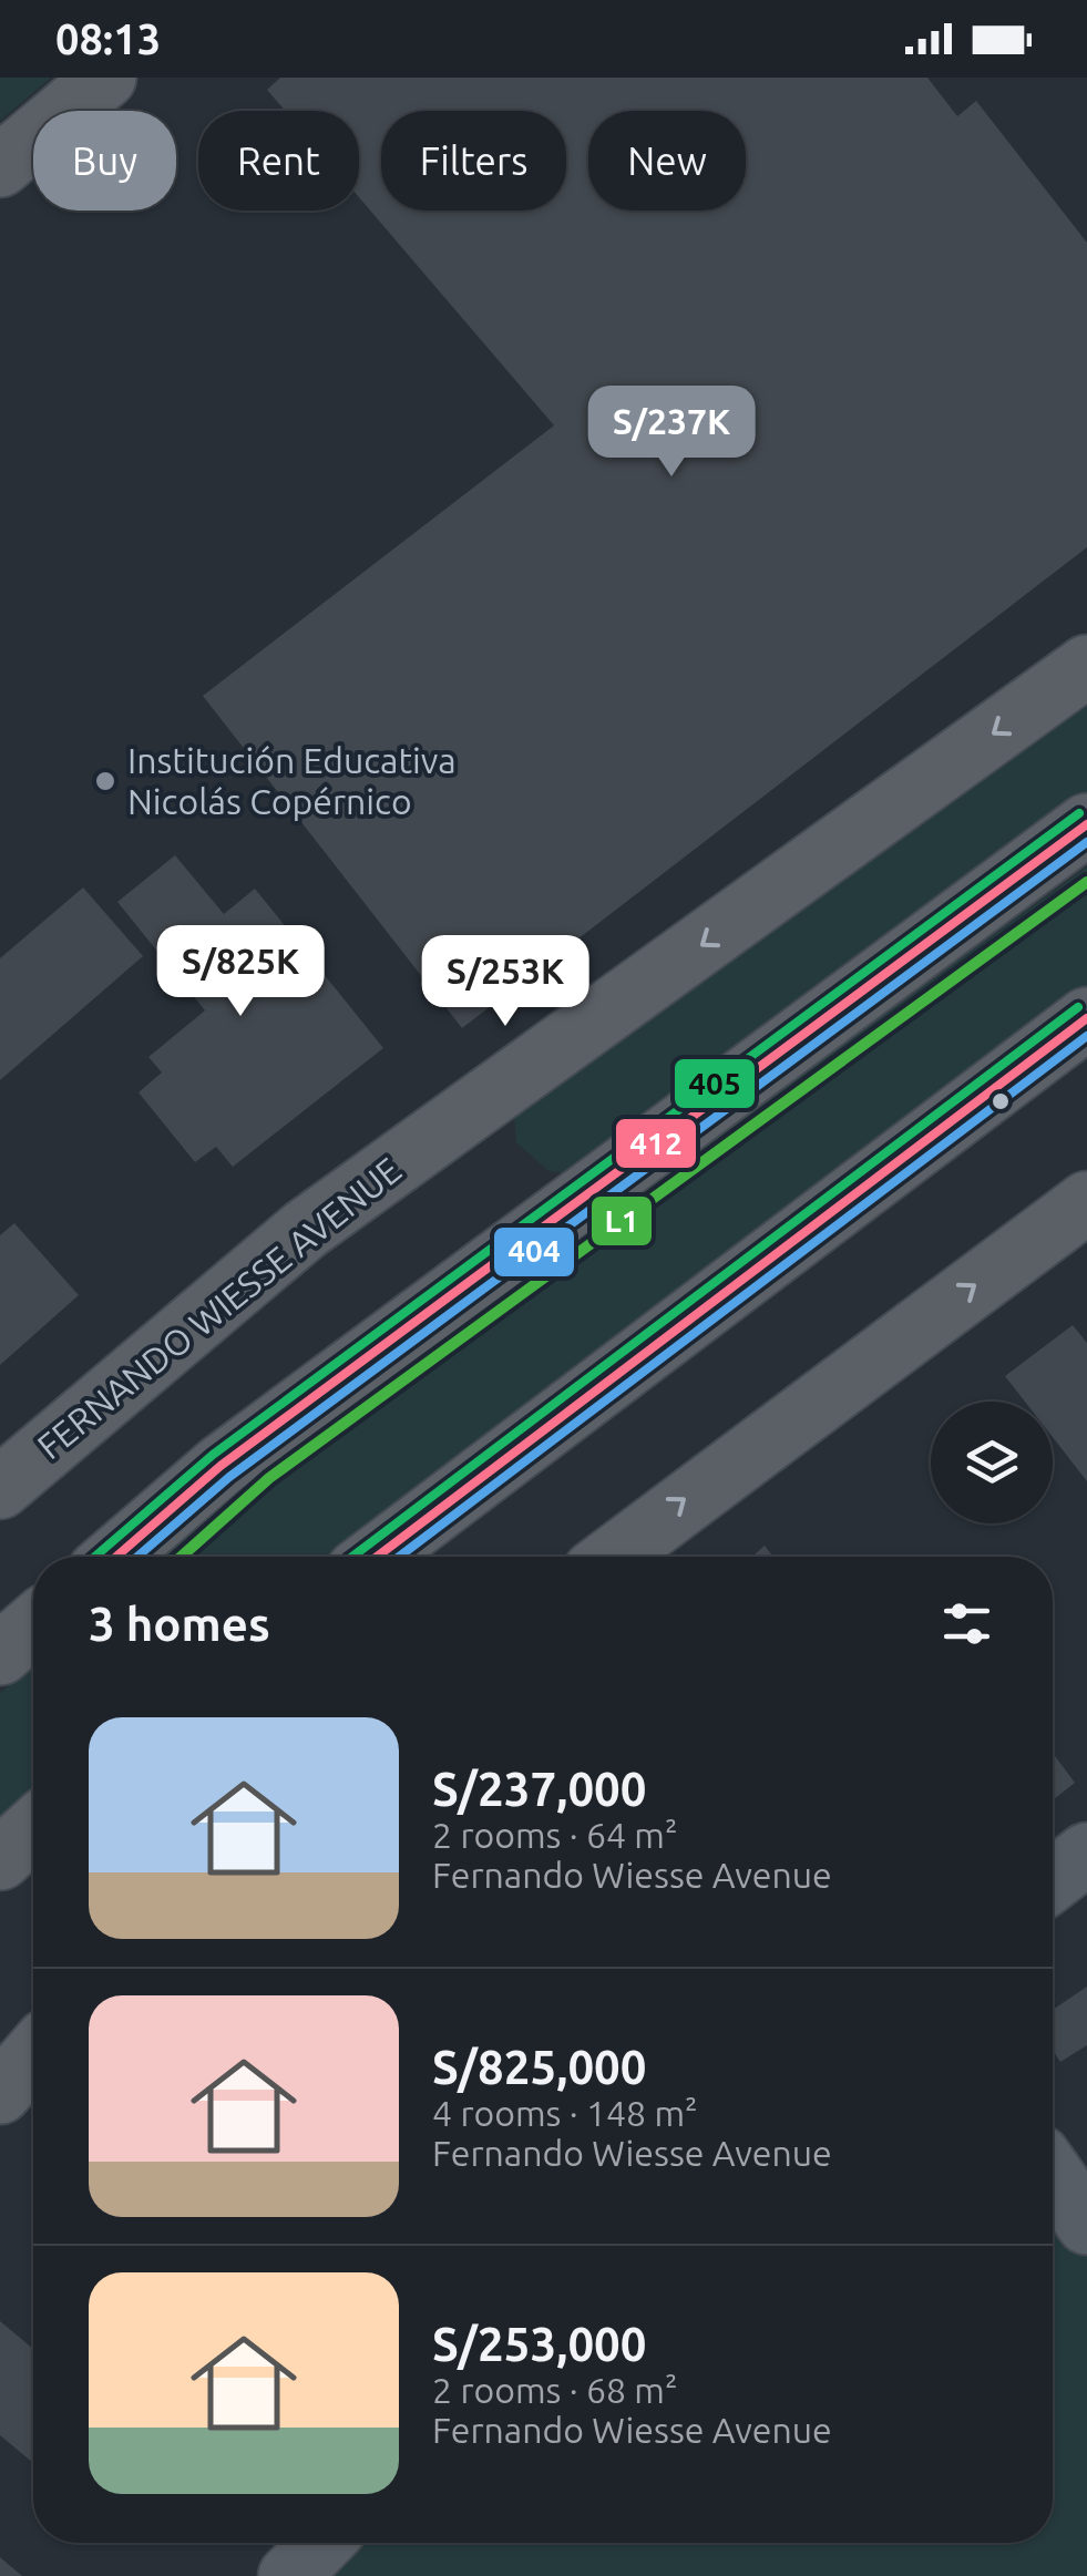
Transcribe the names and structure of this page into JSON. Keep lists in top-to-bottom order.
{
  "streets": {
    "main road": ["FERNANDO WIESSE AVENUE"]
  },
  "places": ["Institución Educativa Nicolás Copérnico"],
  "lines": [
    "transit line 405",
    "transit line 412",
    "transit line 404",
    "transit line L1"
  ],
  "page": {
    "status": "08:13",
    "chip": [
      "Buy",
      "Rent",
      "Filters",
      "New"
    ],
    "price": ["S/237K", "S/825K", "S/253K"],
    "heading": "3 homes",
    "list": [
      {
        "name": "S/237,000",
        "note": "2 rooms · 64 m² · Fernando Wiesse Avenue"
      },
      {
        "name": "S/825,000",
        "note": "4 rooms · 148 m² · Fernando Wiesse Avenue"
      },
      {
        "name": "S/253,000",
        "note": "2 rooms · 68 m² · Fernando Wiesse Avenue"
      }
    ]
  }
}
